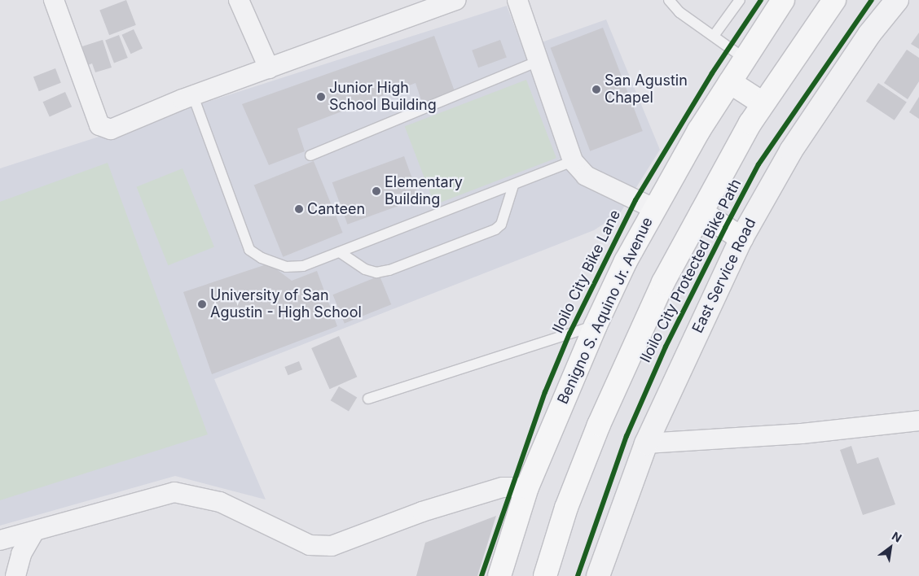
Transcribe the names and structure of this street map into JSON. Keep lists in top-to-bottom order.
{
  "streets": {
    "highway": ["Benigno S. Aquino Jr. Avenue"],
    "street": ["East Service Road"],
    "cycle path": ["Iloilo City Protected Bike Path", "Iloilo City Bike Lane"]
  },
  "places": [
    "San Agustin Chapel",
    "Junior High School Building",
    "Elementary Building",
    "Canteen",
    "University of San Agustin - High School"
  ],
  "north": "top right"
}
